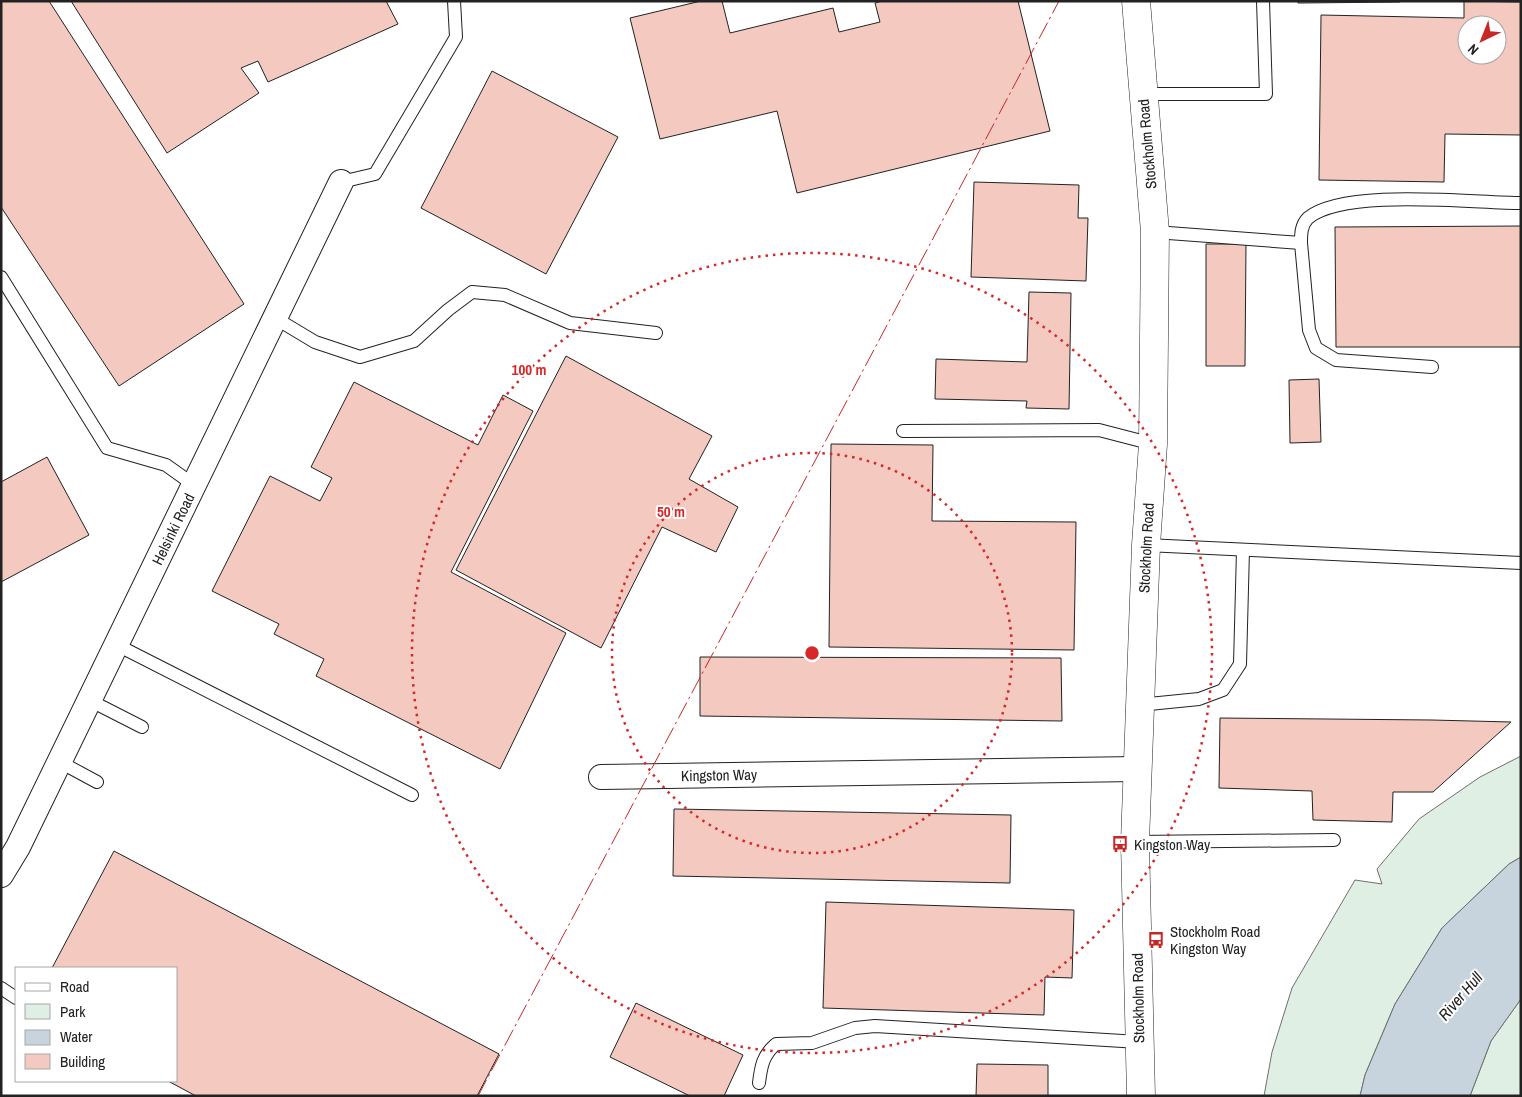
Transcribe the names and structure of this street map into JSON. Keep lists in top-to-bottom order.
{
  "streets": {
    "street": ["Stockholm Road", "Helsinki Road", "Kingston Way"]
  },
  "crossings": [
    ["Stockholm Road", "Kingston Way"]
  ],
  "water": ["River Hull"],
  "places": {
    "bus stop": ["Kingston Way", "Stockholm Road Kingston Way"]
  },
  "legend": [
    "Road",
    "Park",
    "Water",
    "Building"
  ],
  "north": "bottom left",
  "rings": ["100 m", "50 m"]
}
